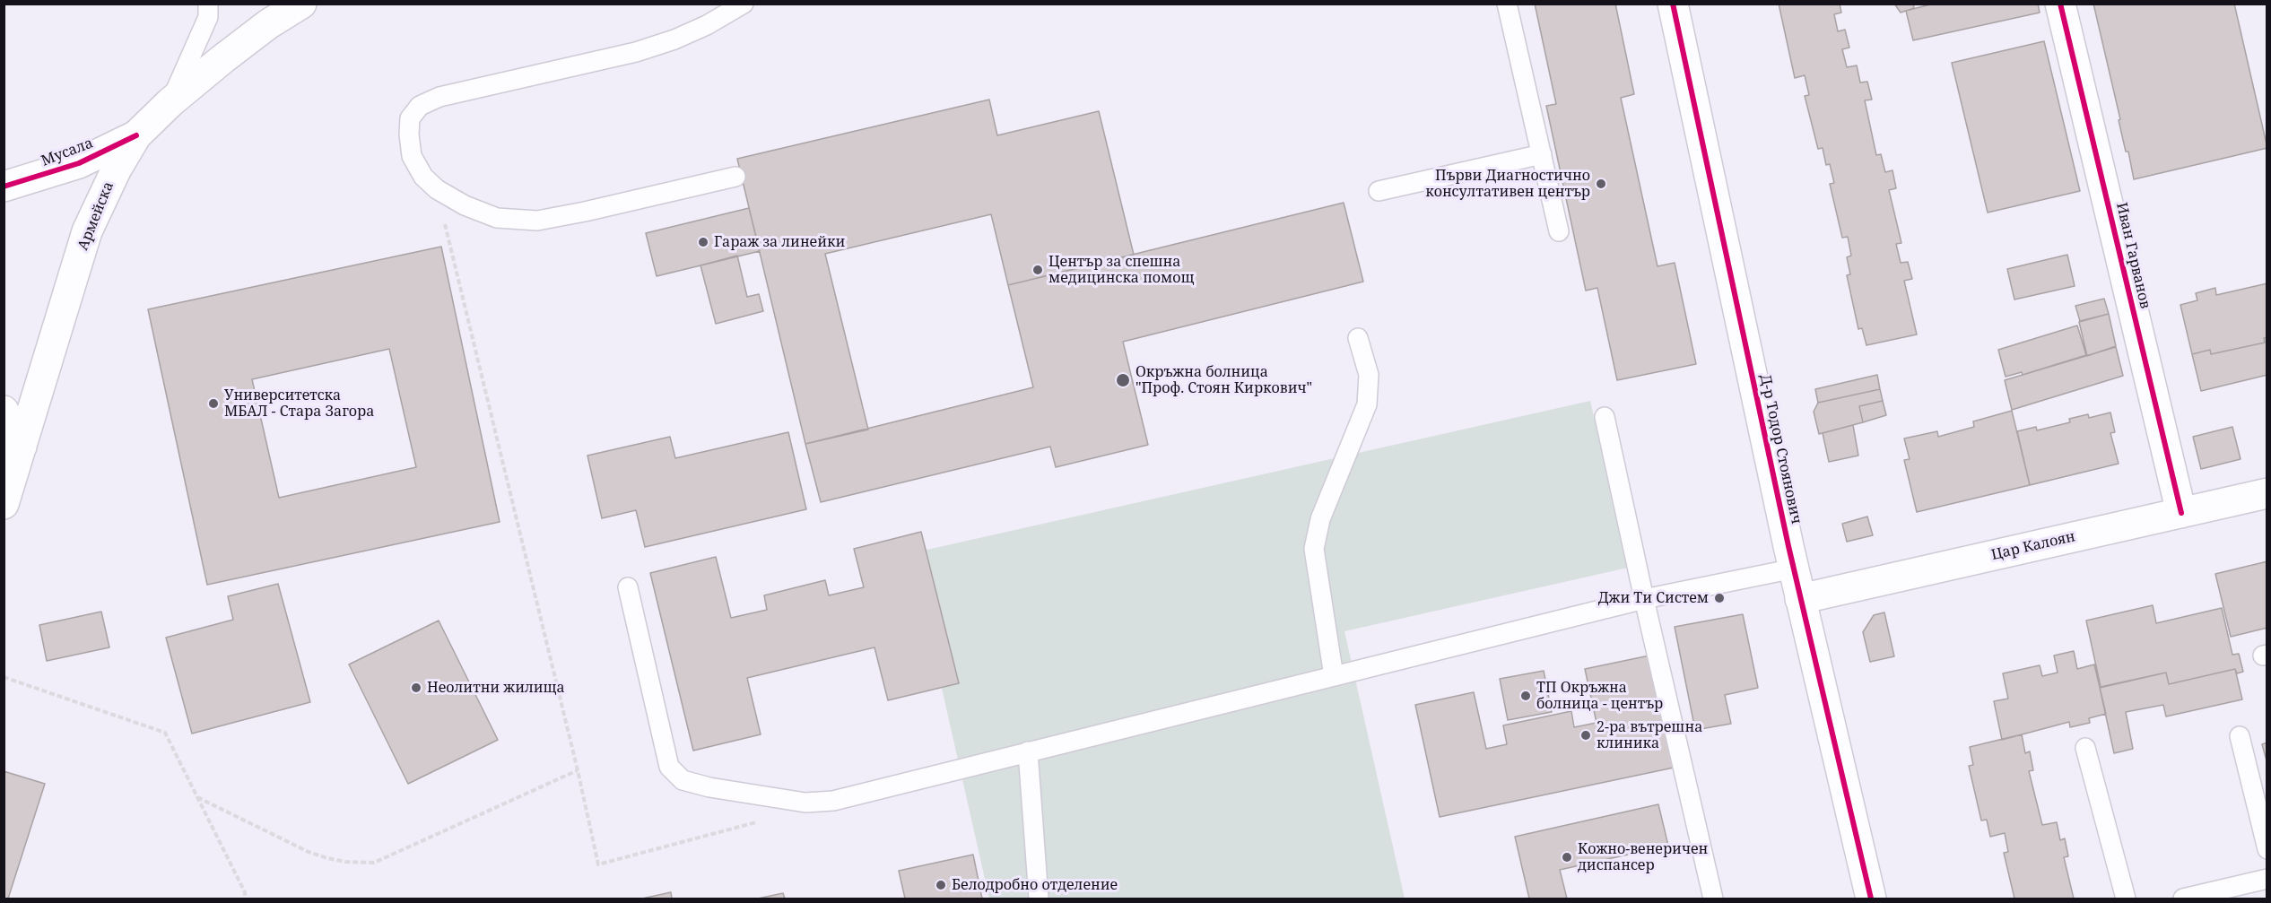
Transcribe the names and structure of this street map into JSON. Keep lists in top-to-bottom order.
{
  "streets": {
    "street": [
      "Мусала",
      "Армейска",
      "Иван Гарванов",
      "Д-р Тодор Стоянович",
      "Цар Калоян"
    ]
  },
  "crossings": [
    ["Мусала", "Армейска"],
    ["Иван Гарванов", "Цар Калоян"],
    ["Д-р Тодор Стоянович", "Цар Калоян"]
  ],
  "places": [
    "Първи Диагностично консултативен център",
    "Гараж за линейки",
    "Център за спешна медицинска помощ",
    "Окръжна болница \"Проф. Стоян Киркович\"",
    "Университетска МБАЛ - Стара Загора",
    "Джи Ти Систем",
    "Неолитни жилища",
    "ТП Окръжна болница - център",
    "2-ра вътрешна клиника",
    "Кожно-венеричен диспансер",
    "Белодробно отделение"
  ]
}
